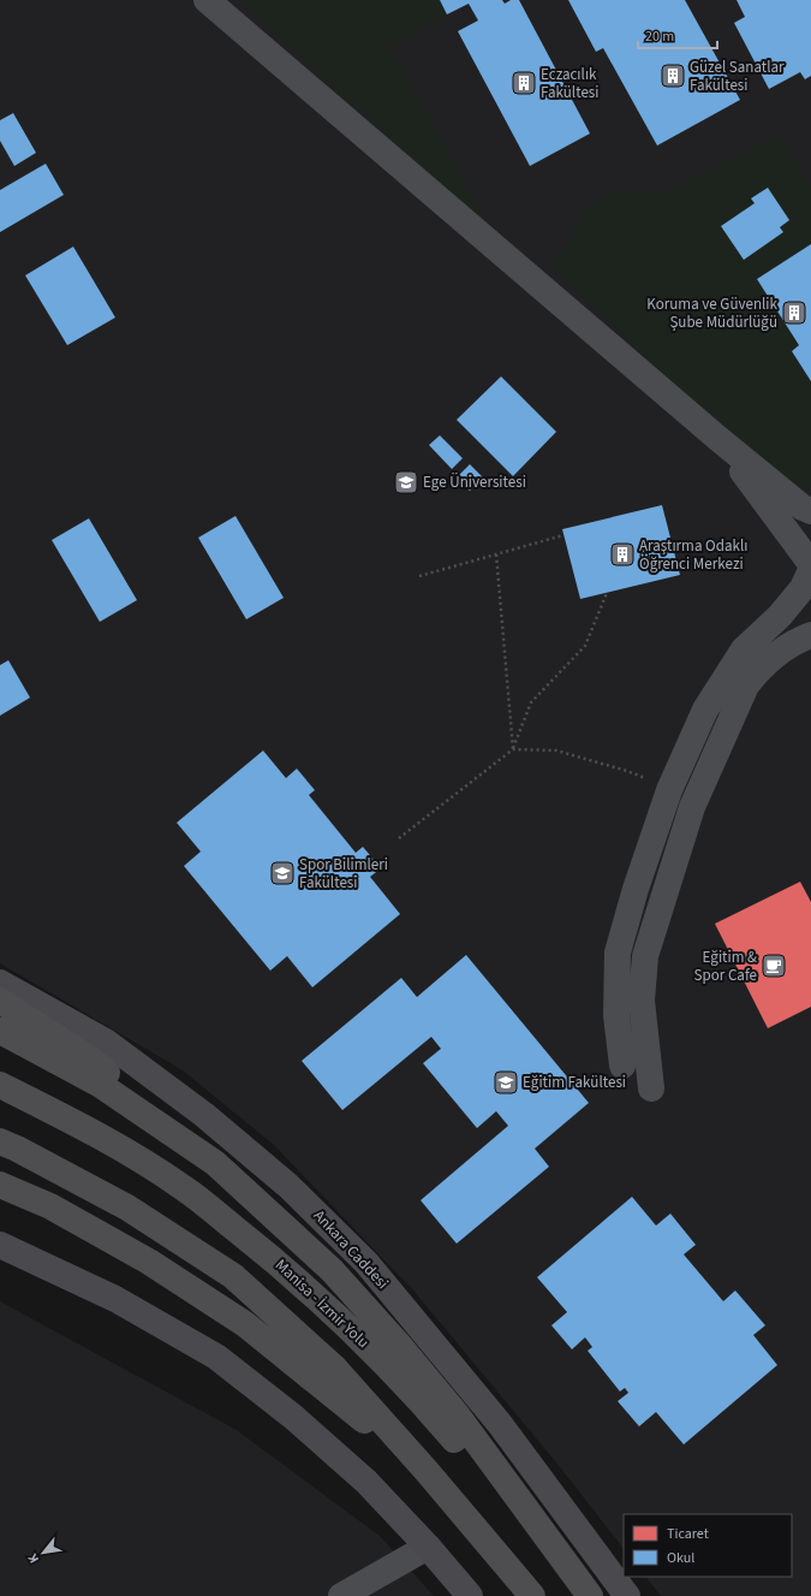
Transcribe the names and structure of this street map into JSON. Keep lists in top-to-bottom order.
{
  "streets": {
    "highway": ["Ankara Caddesi", "Manisa - İzmir Yolu"]
  },
  "crossings": [
    ["Ankara Caddesi", "Manisa - İzmir Yolu"]
  ],
  "places": {
    "building": [
      "Güzel Sanatlar Fakültesi",
      "Eczacılık Fakültesi",
      "Koruma ve Güvenlik Şube Müdürlüğü",
      "Araştırma Odaklı Öğrenci Merkezi"
    ],
    "school or university": ["Ege Üniversitesi", "Spor Bilimleri Fakültesi", "Eğitim Fakültesi"],
    "cafe": ["Eğitim & Spor Cafe"]
  },
  "legend": ["Ticaret", "Okul"],
  "scale_bar": "20 m",
  "north": "bottom left"
}
